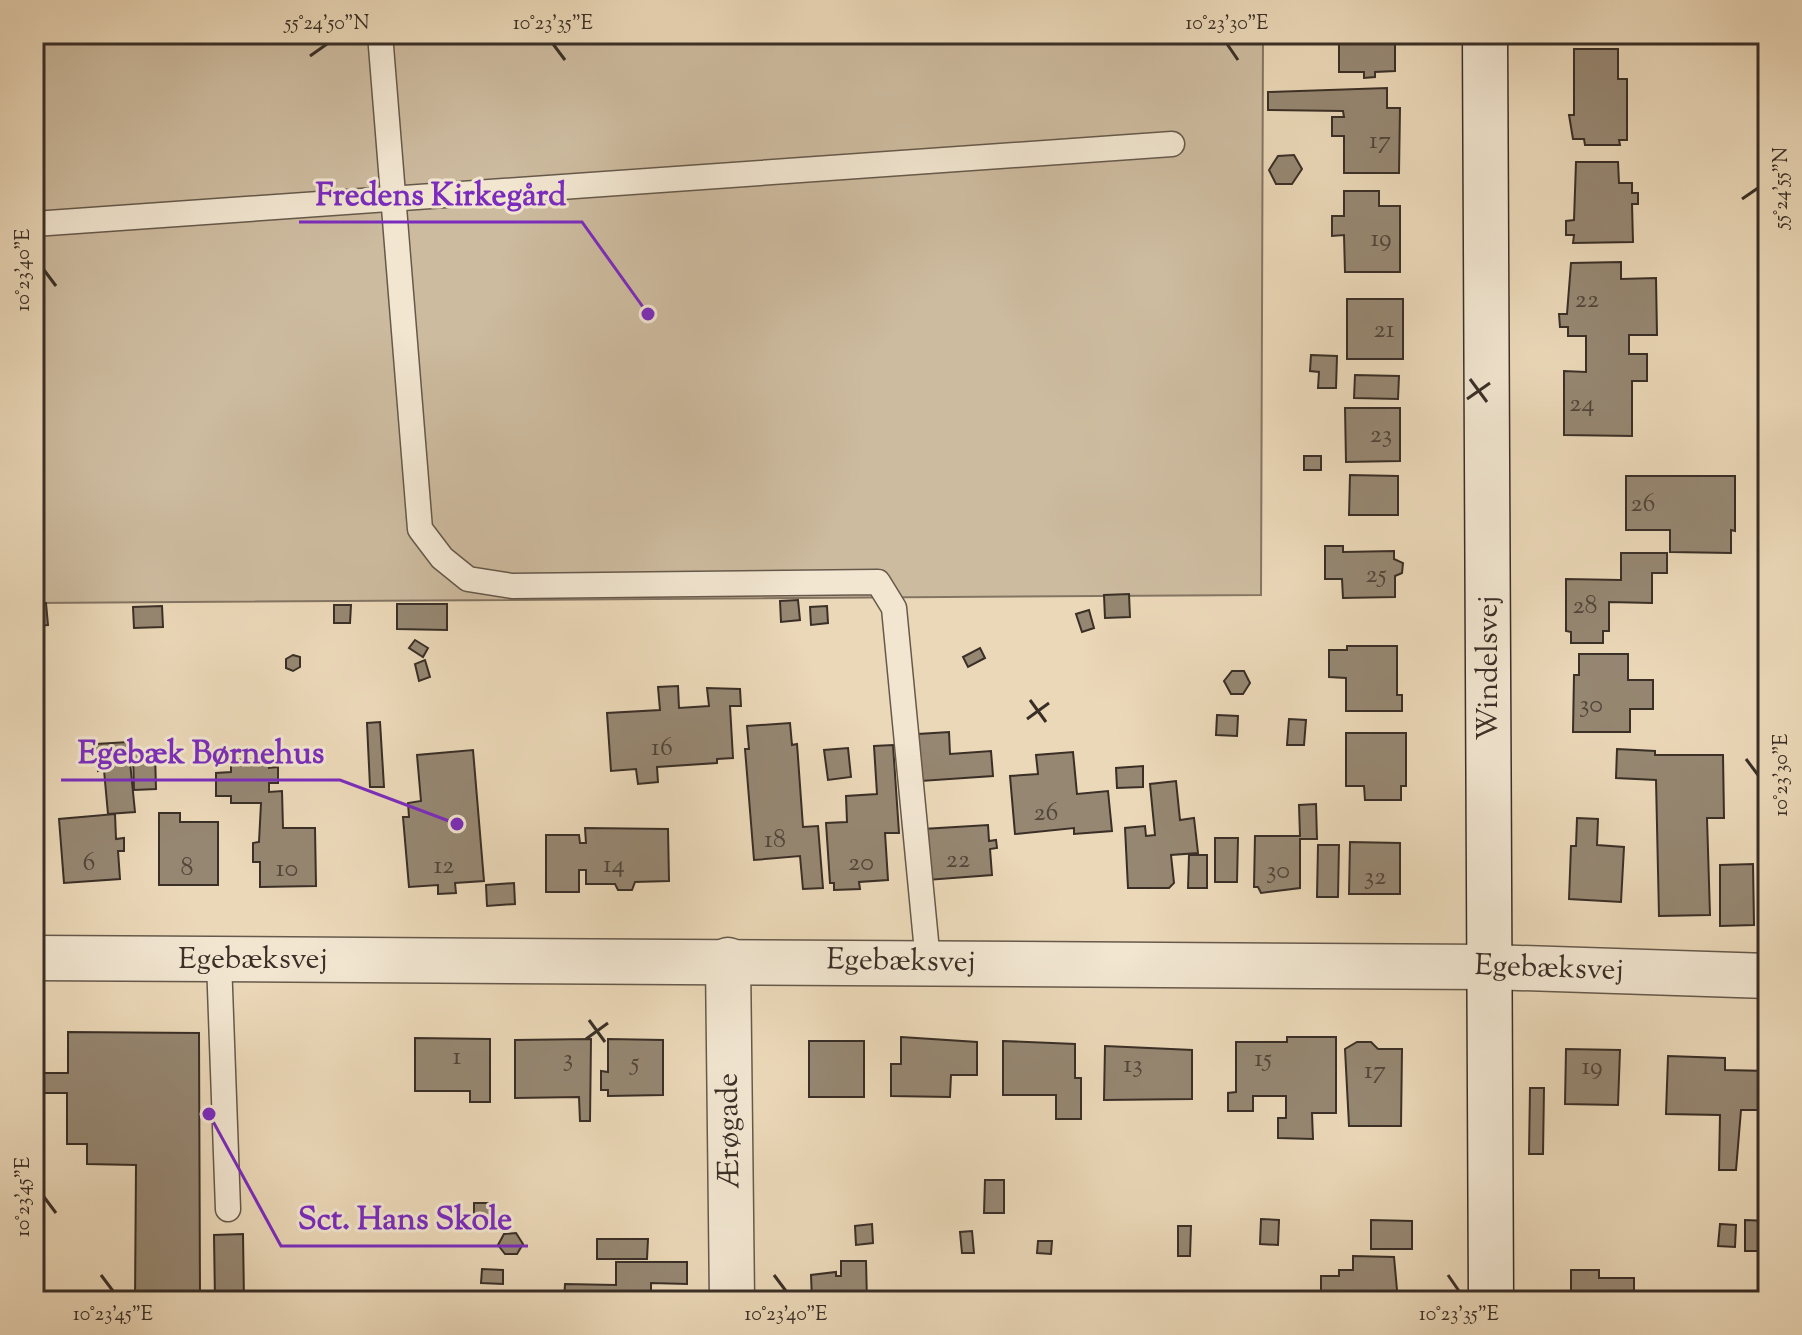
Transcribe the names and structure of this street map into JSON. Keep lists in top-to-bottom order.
{
  "streets": {
    "street": ["Windelsvej", "Egebæksvej", "Ærøgade"]
  },
  "crossings": [
    ["Windelsvej", "Egebæksvej"],
    ["Egebæksvej", "Ærøgade"]
  ],
  "places": ["Fredens Kirkegård", "Egebæk Børnehus", "Sct. Hans Skole"],
  "house_numbers": [
    "17",
    "19",
    "22",
    "21",
    "24",
    "23",
    "26",
    "25",
    "28",
    "30",
    "16",
    "26",
    "18",
    "22",
    "6",
    "20",
    "14",
    "12",
    "8",
    "10",
    "30",
    "32",
    "1",
    "3",
    "15",
    "5",
    "13",
    "19",
    "17"
  ],
  "coordinates": [
    "55°24'50\"N",
    "10°23'35\"E",
    "10°23'30\"E",
    "55°24'55\"N",
    "10°23'40\"E",
    "10°23'45\"E"
  ]
}
